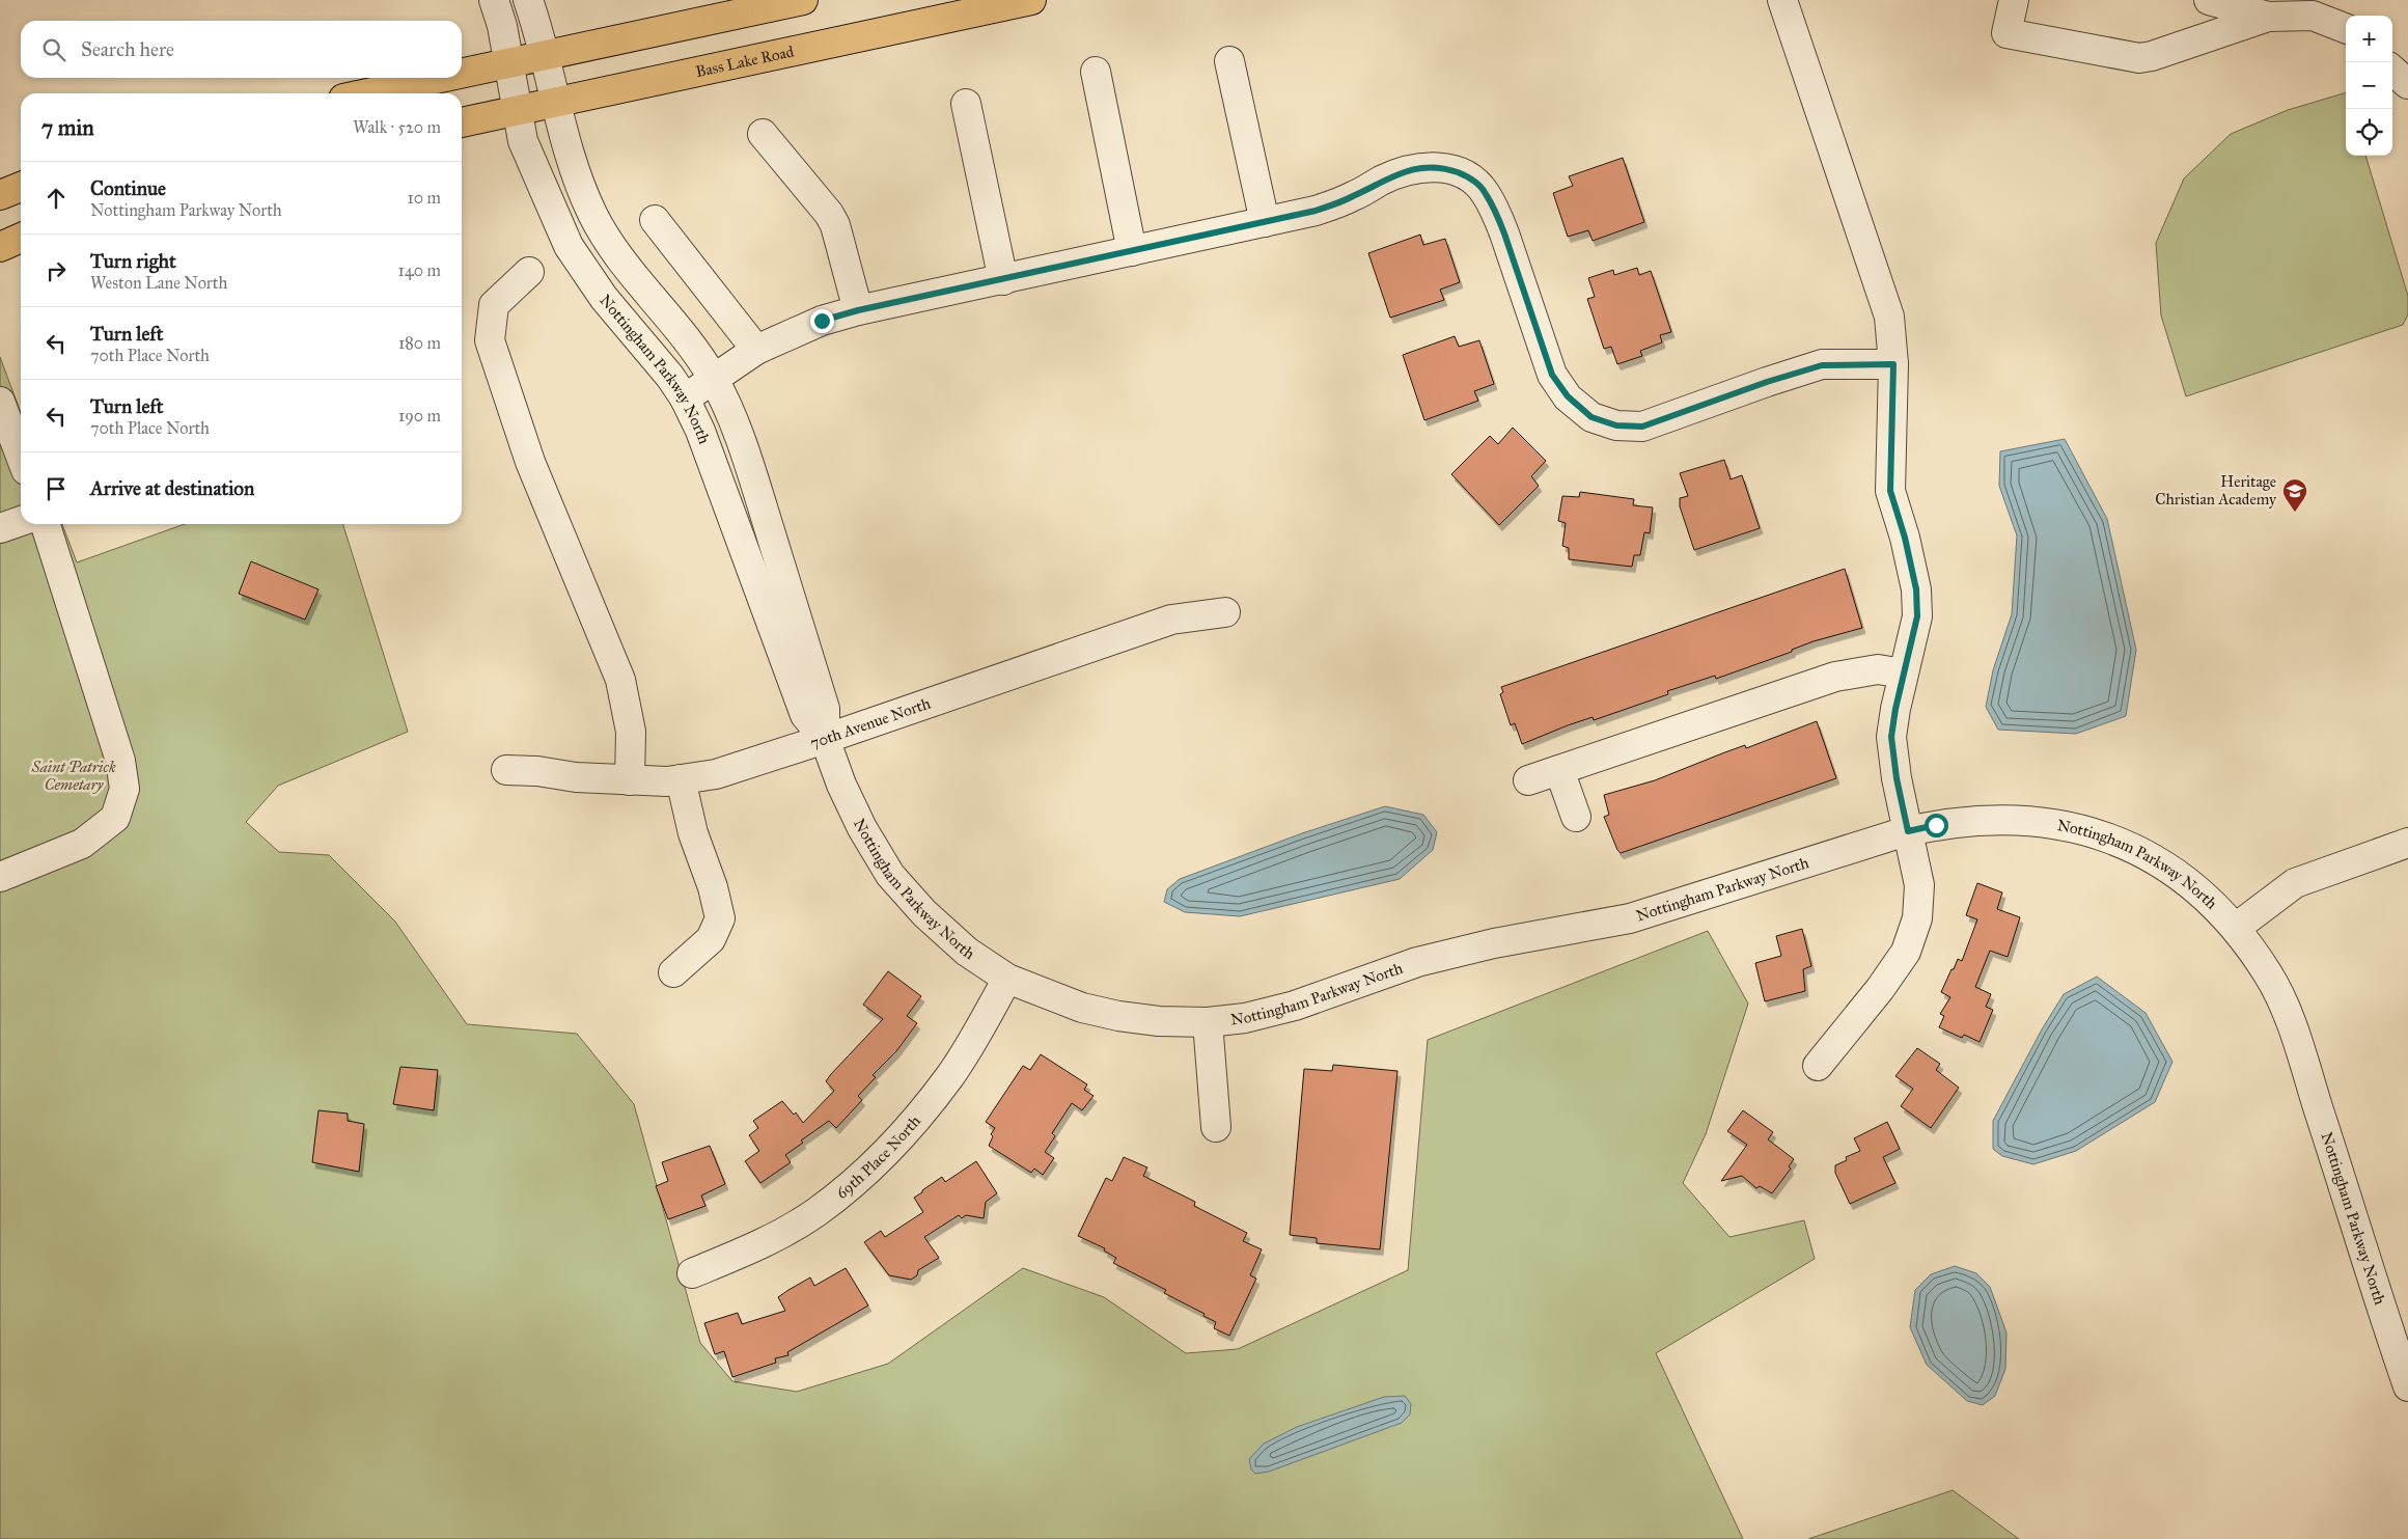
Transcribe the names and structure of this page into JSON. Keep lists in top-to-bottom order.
{
  "streets": {
    "main road": ["Bass Lake Road"],
    "street": ["Nottingham Parkway North", "70th Avenue North", "69th Place North"]
  },
  "crossings": [
    ["Bass Lake Road", "Nottingham Parkway North"],
    ["Nottingham Parkway North", "70th Avenue North"],
    ["Nottingham Parkway North", "69th Place North"]
  ],
  "parks": ["Saint Patrick Cemetary"],
  "places": {
    "school or university": ["Heritage Christian Academy"]
  },
  "page": {
    "map_buttons": ["+", "−"],
    "search": "Search here",
    "heading": ["7 min", "Walk · 520 m"],
    "list": [
      ["Continue", "Nottingham Parkway North", "10 m"],
      ["Turn right", "Weston Lane North", "140 m"],
      ["Turn left", "70th Place North", "180 m"],
      ["Turn left", "70th Place North", "190 m"],
      "Arrive at destination"
    ]
  }
}
